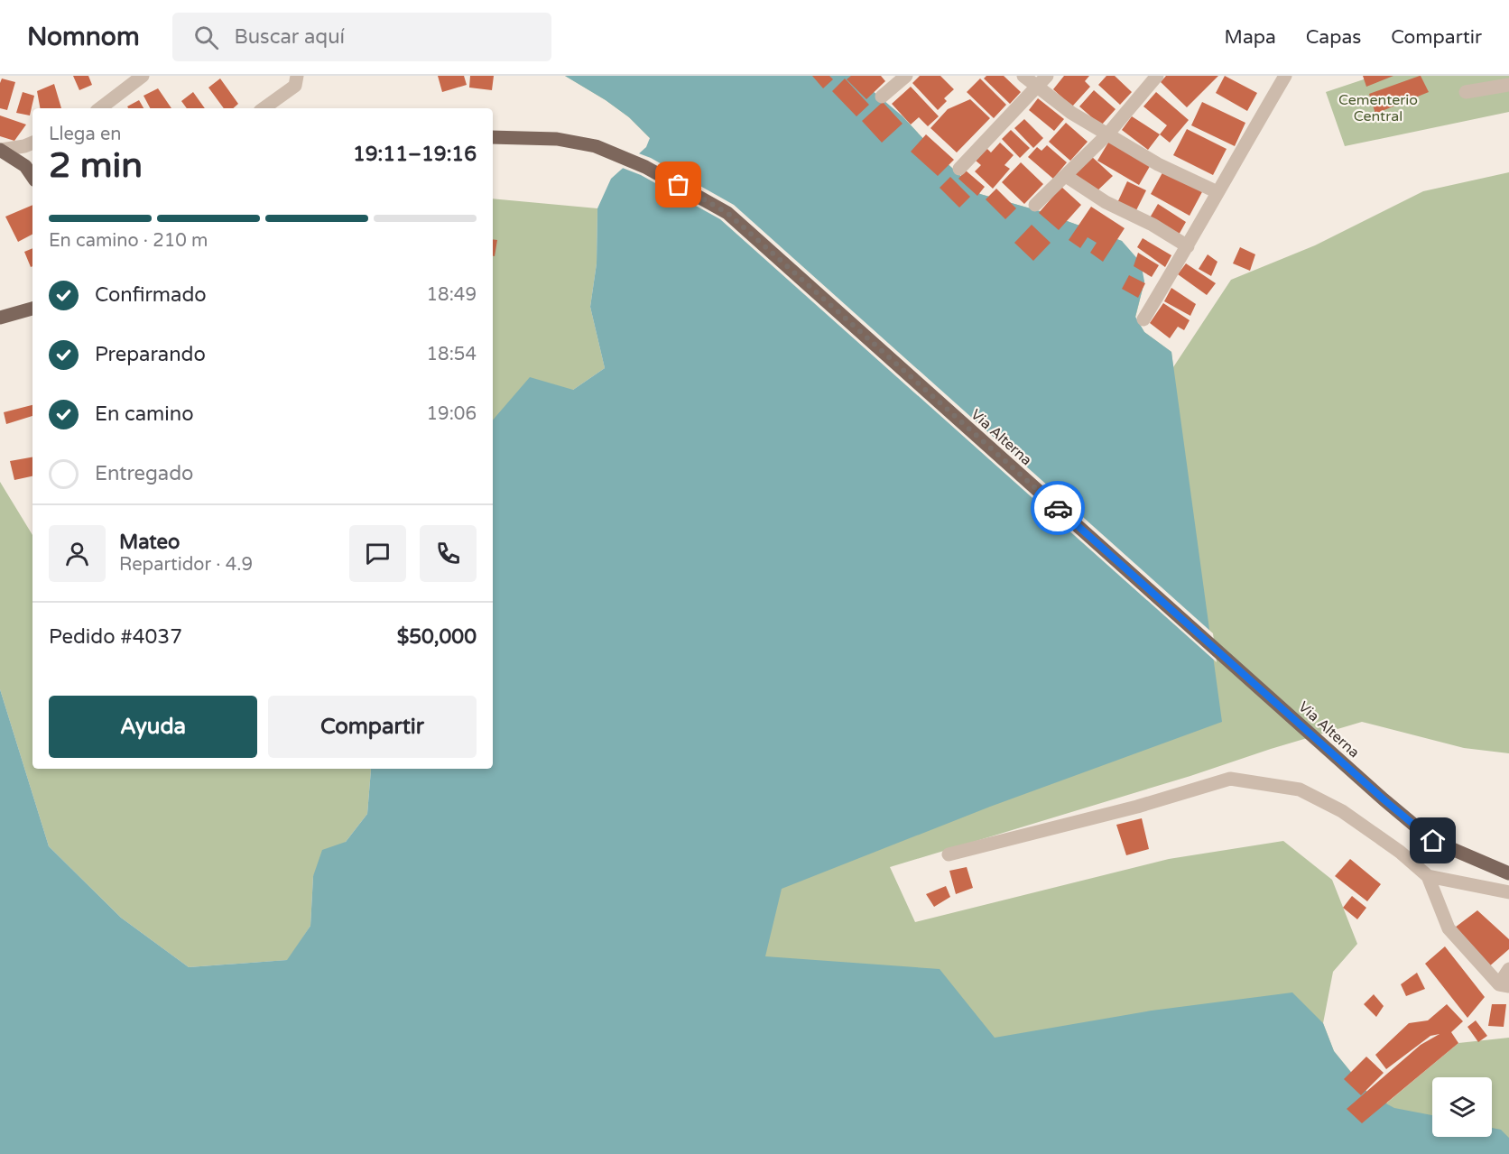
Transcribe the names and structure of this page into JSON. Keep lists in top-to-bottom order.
{
  "streets": {
    "main road": ["Via Alterna"]
  },
  "parks": ["Cementerio Central"],
  "page": {
    "header": "Nomnom",
    "search": "Buscar aquí",
    "nav": ["Mapa", "Capas", "Compartir"],
    "heading": ["2 min", "Llega en", "19:11–19:16"],
    "panel": [
      "Mateo",
      "Repartidor · 4.9",
      "Pedido #4037",
      "$50,000"
    ],
    "bar": "En camino · 210 m",
    "list": [
      ["Confirmado", "18:49"],
      ["Preparando", "18:54"],
      ["En camino", "19:06"],
      "Entregado"
    ],
    "buttons": ["Ayuda", "Compartir"]
  }
}
